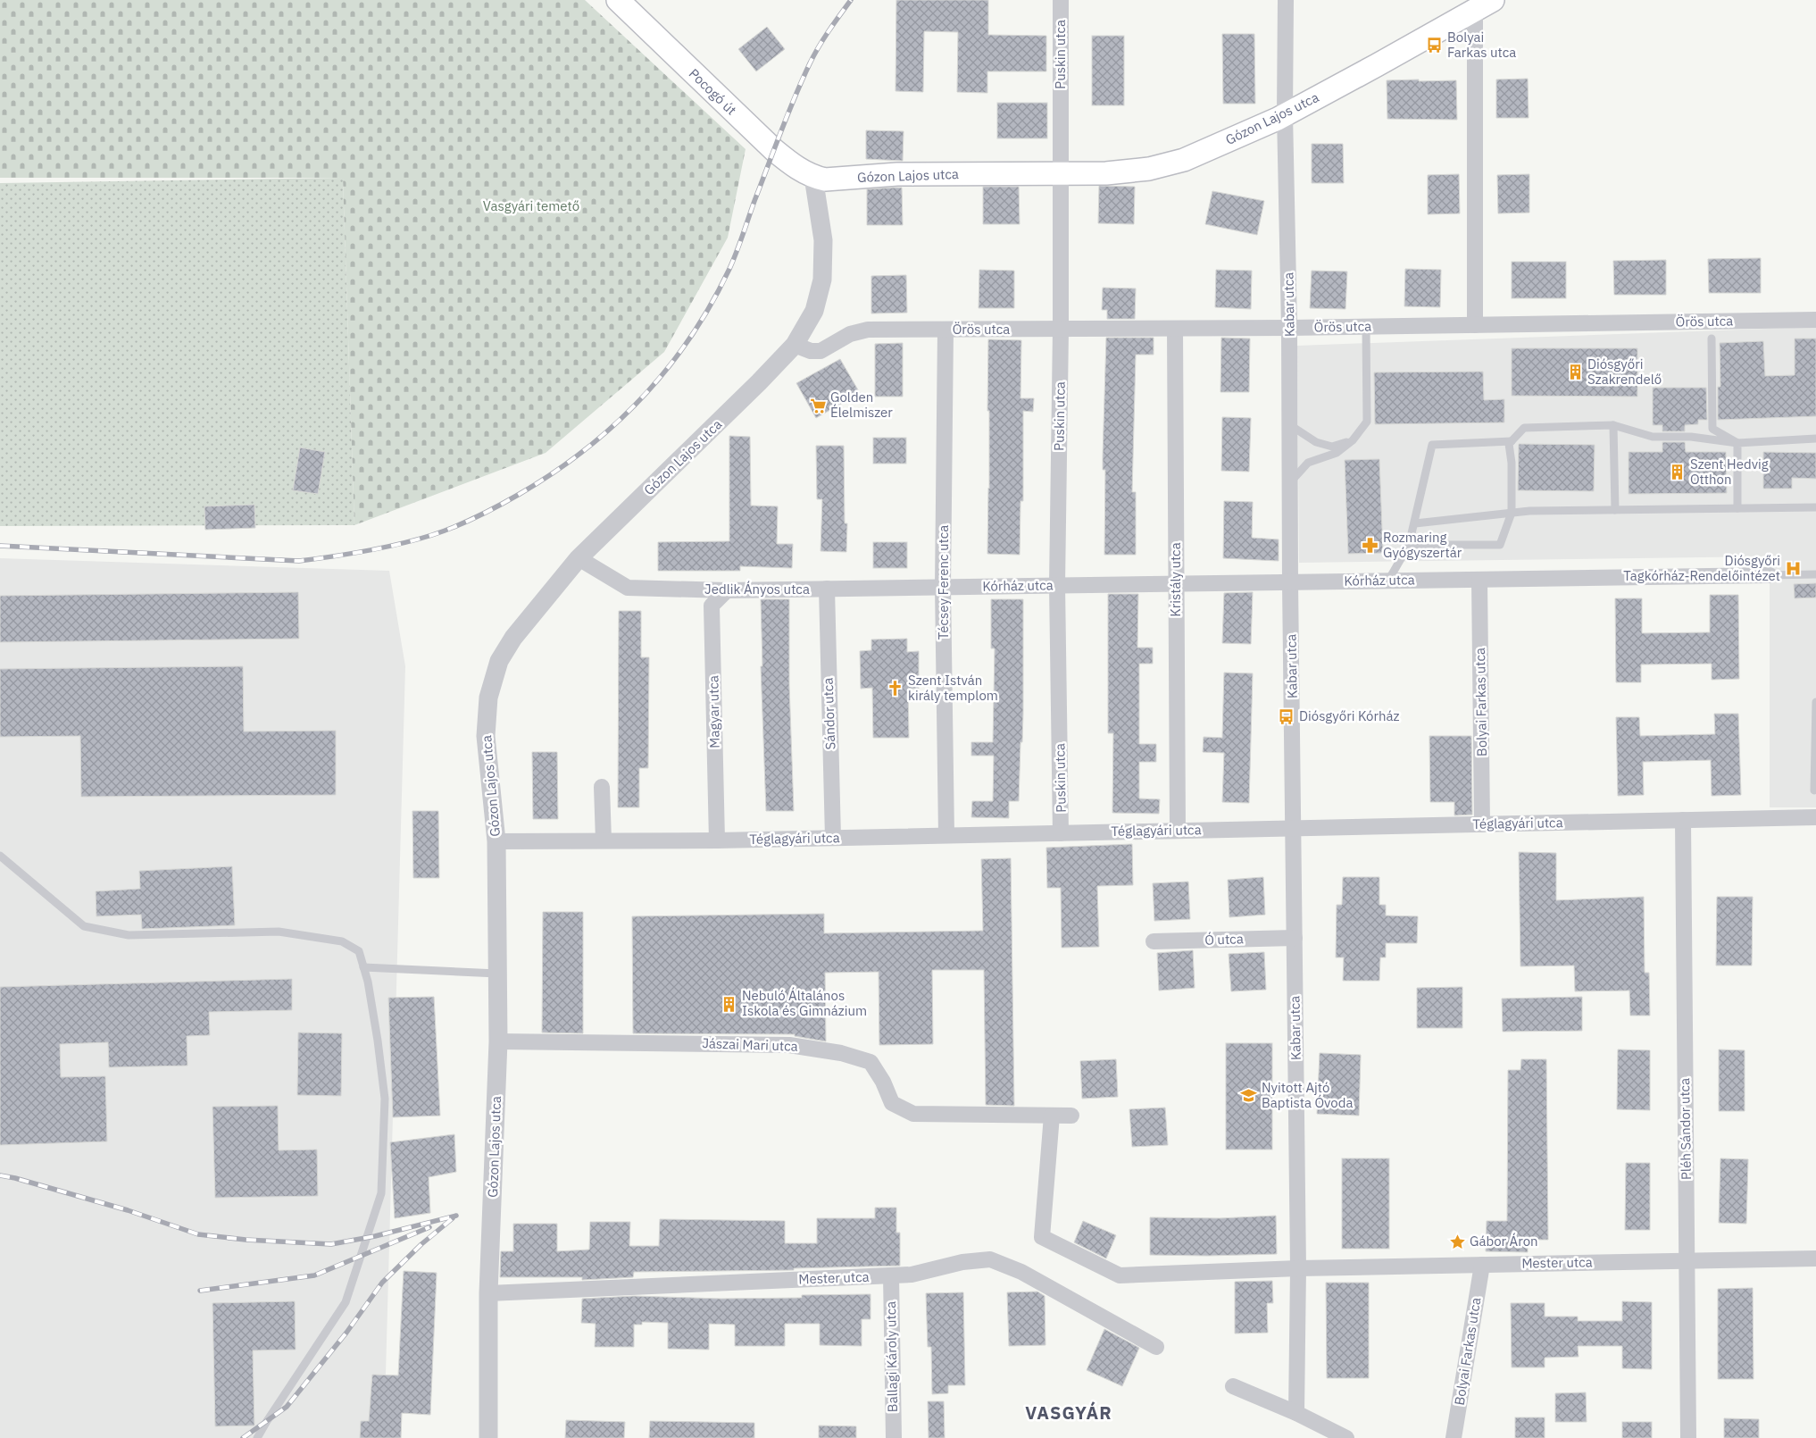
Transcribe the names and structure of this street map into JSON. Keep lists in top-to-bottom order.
{
  "streets": {
    "main road": ["Pocogó út", "Gózon Lajos utca"],
    "street": [
      "Puskin utca",
      "Kabar utca",
      "Örös utca",
      "Kristály utca",
      "Kórház utca",
      "Técsey Ferenc utca",
      "Jedlik Ányos utca",
      "Bolyai Farkas utca",
      "Magyar utca",
      "Sándor utca",
      "Téglagyári utca",
      "Ó utca",
      "Jászai Mari utca",
      "Pléh Sándor utca",
      "Mester utca",
      "Ballagi Károly utca"
    ]
  },
  "crossings": [
    ["Puskin utca", "Gózon Lajos utca"],
    ["Puskin utca", "Örös utca"],
    ["Puskin utca", "Kórház utca"],
    ["Puskin utca", "Téglagyári utca"],
    ["Pocogó út", "Gózon Lajos utca"],
    ["Gózon Lajos utca", "Kabar utca"],
    ["Gózon Lajos utca", "Örös utca"],
    ["Gózon Lajos utca", "Jedlik Ányos utca"],
    ["Gózon Lajos utca", "Téglagyári utca"],
    ["Gózon Lajos utca", "Jászai Mari utca"],
    ["Gózon Lajos utca", "Mester utca"],
    ["Kabar utca", "Örös utca"],
    ["Kabar utca", "Kórház utca"],
    ["Kabar utca", "Téglagyári utca"],
    ["Kabar utca", "Ó utca"],
    ["Kabar utca", "Mester utca"],
    ["Örös utca", "Kristály utca"],
    ["Örös utca", "Técsey Ferenc utca"],
    ["Kristály utca", "Kórház utca"],
    ["Kristály utca", "Téglagyári utca"],
    ["Kórház utca", "Técsey Ferenc utca"],
    ["Kórház utca", "Jedlik Ányos utca"],
    ["Kórház utca", "Bolyai Farkas utca"],
    ["Técsey Ferenc utca", "Jedlik Ányos utca"],
    ["Técsey Ferenc utca", "Téglagyári utca"],
    ["Jedlik Ányos utca", "Magyar utca"],
    ["Jedlik Ányos utca", "Sándor utca"],
    ["Bolyai Farkas utca", "Téglagyári utca"],
    ["Bolyai Farkas utca", "Mester utca"],
    ["Magyar utca", "Téglagyári utca"],
    ["Sándor utca", "Téglagyári utca"],
    ["Téglagyári utca", "Pléh Sándor utca"],
    ["Jászai Mari utca", "Mester utca"],
    ["Pléh Sándor utca", "Mester utca"],
    ["Mester utca", "Ballagi Károly utca"]
  ],
  "districts": ["VASGYÁR"],
  "parks": ["Vasgyári temető"],
  "places": {
    "bus stop": ["Bolyai Farkas utca", "Diósgyőri Kórház"],
    "building": ["Diósgyőri Szakrendelő", "Szent Hedvig Otthon", "Nebuló Általános Iskola és Gimnázium"],
    "supermarket": ["Golden Élelmiszer"],
    "pharmacy": ["Rozmaring Gyógyszertár"],
    "hospital": ["Diósgyőri Tagkórház-Rendelőintézet"],
    "church": ["Szent István király templom"],
    "school or university": ["Nyitott Ajtó Baptista Óvoda"],
    "place": ["Gábor Áron"]
  }
}
